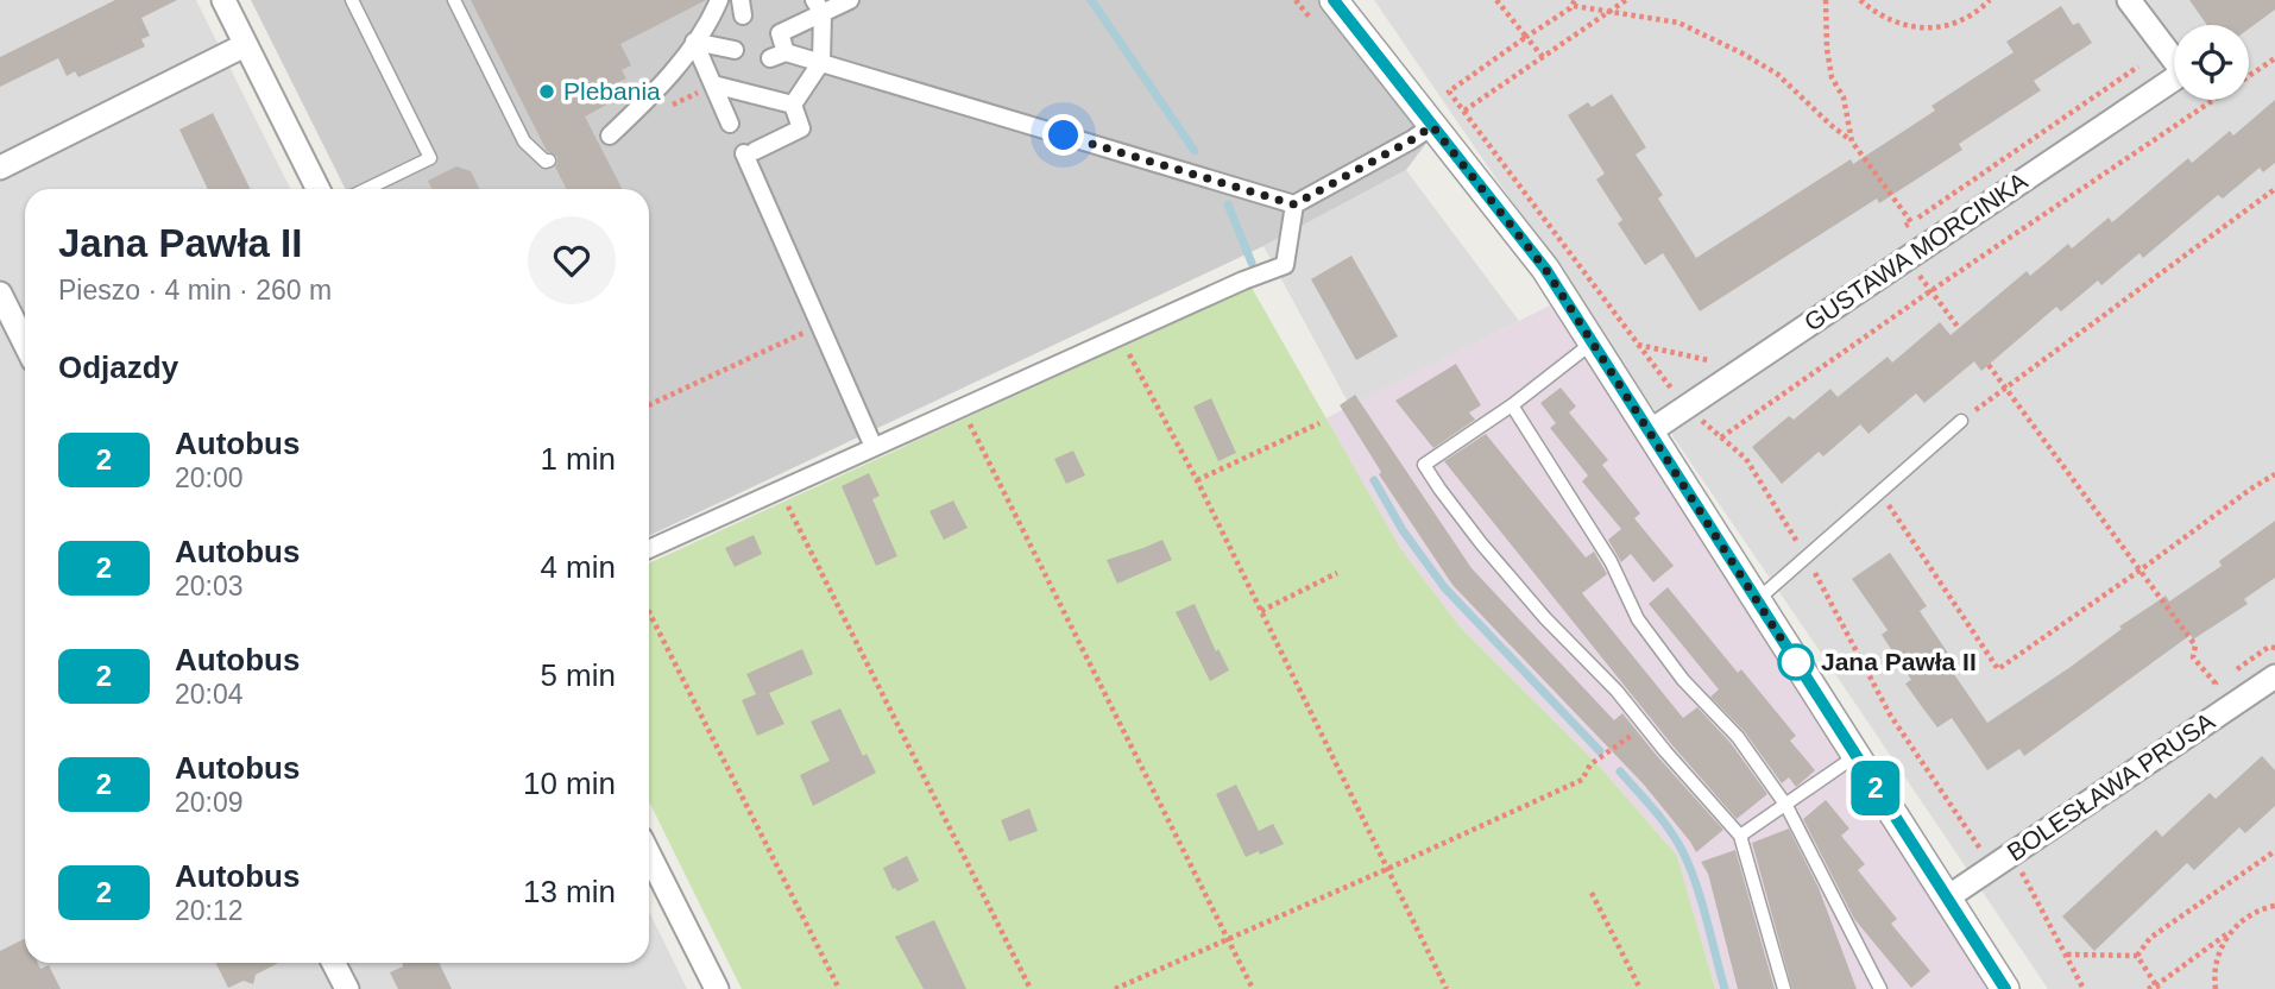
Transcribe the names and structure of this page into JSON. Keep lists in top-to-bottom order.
{
  "streets": {
    "street": ["GUSTAWA MORCINKA", "BOLESŁAWA PRUSA"]
  },
  "places": ["Plebania", "Jana Pawła II"],
  "lines": ["bus line 2"],
  "page": {
    "on_map": "2",
    "heading": [
      ["Jana Pawła II", "Pieszo · 4 min · 260 m"],
      "Odjazdy"
    ],
    "list": [
      {
        "mark": "2",
        "name": "Autobus",
        "note": "20:00",
        "value": "1 min"
      },
      {
        "mark": "2",
        "name": "Autobus",
        "note": "20:03",
        "value": "4 min"
      },
      {
        "mark": "2",
        "name": "Autobus",
        "note": "20:04",
        "value": "5 min"
      },
      {
        "mark": "2",
        "name": "Autobus",
        "note": "20:09",
        "value": "10 min"
      },
      {
        "mark": "2",
        "name": "Autobus",
        "note": "20:12",
        "value": "13 min"
      }
    ]
  }
}
